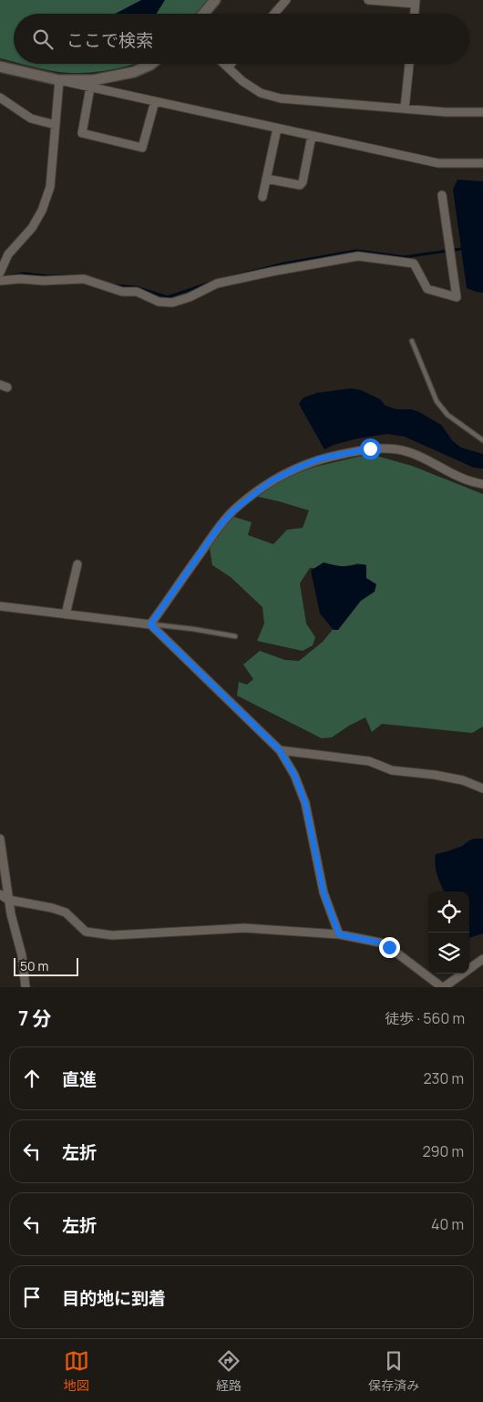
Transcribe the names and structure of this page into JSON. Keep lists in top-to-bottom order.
{
  "scale_bar": "50 m",
  "page": {
    "search": "ここで検索",
    "scale": "50 m",
    "heading": ["7 分", "徒歩 · 560 m"],
    "list": [
      ["直進", "230 m"],
      ["左折", "290 m"],
      ["左折", "40 m"],
      "目的地に到着"
    ],
    "nav": ["地図", "経路", "保存済み"]
  }
}
